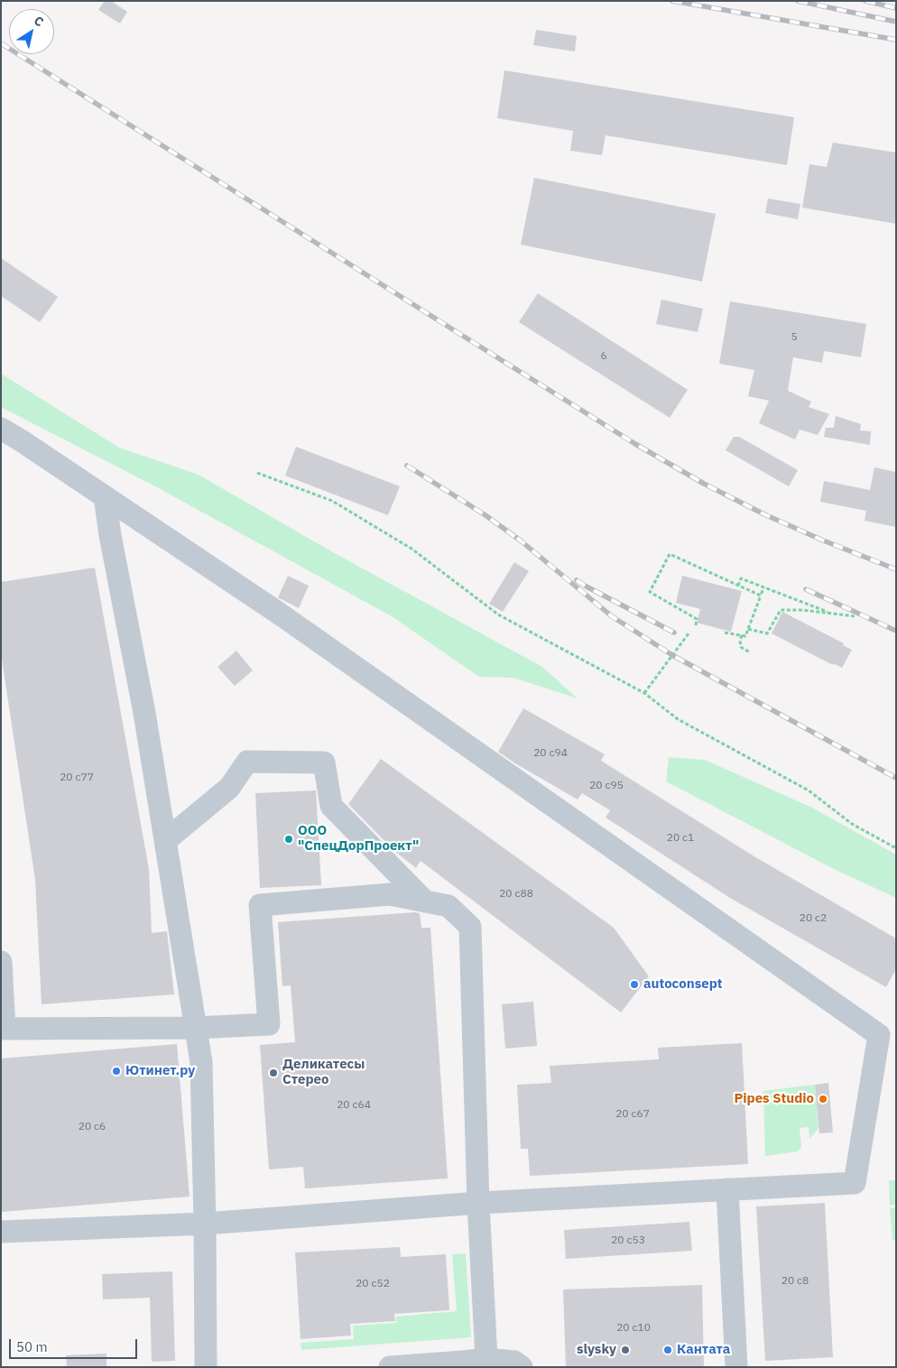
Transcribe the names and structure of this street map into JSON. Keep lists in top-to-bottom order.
{
  "places": [
    "ООО \"СпецДорПроект\"",
    "autoconsept",
    "Ютинет.ру",
    "Деликатесы Стерео",
    "Pipes Studio",
    "slysky",
    "Кантата"
  ],
  "house_numbers": [
    "5",
    "6",
    "20 с94",
    "20 с77",
    "20 с95",
    "20 с1",
    "20 с88",
    "20 с2",
    "20 с64",
    "20 с67",
    "20 с6",
    "20 с53",
    "20 с8",
    "20 с52",
    "20 с10"
  ],
  "scale_bar": "50 m",
  "north": "top right"
}
